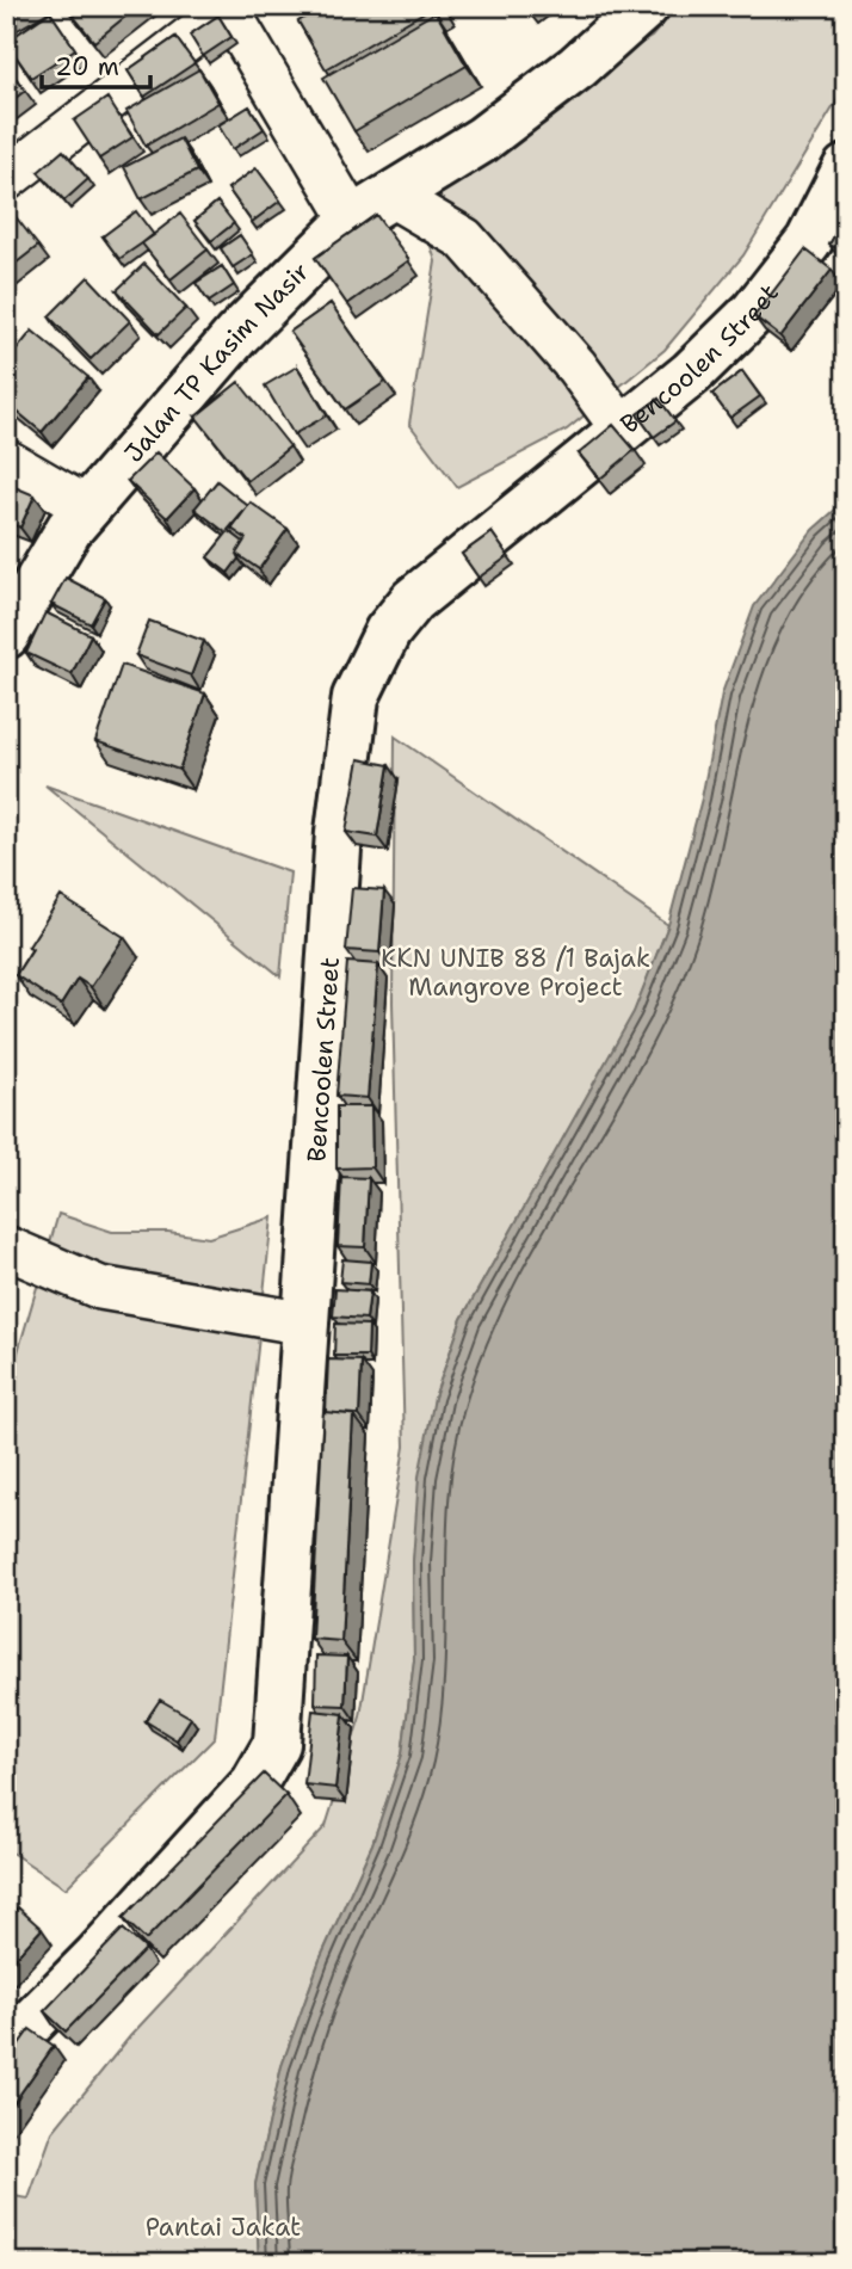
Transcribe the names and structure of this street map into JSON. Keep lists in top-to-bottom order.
{
  "streets": {
    "main road": ["Bencoolen Street", "Jalan TP Kasim Nasir"]
  },
  "parks": ["KKN UNIB 88 /1 Bajak Mangrove Project", "Pantai Jakat"],
  "scale_bar": "20 m"
}
